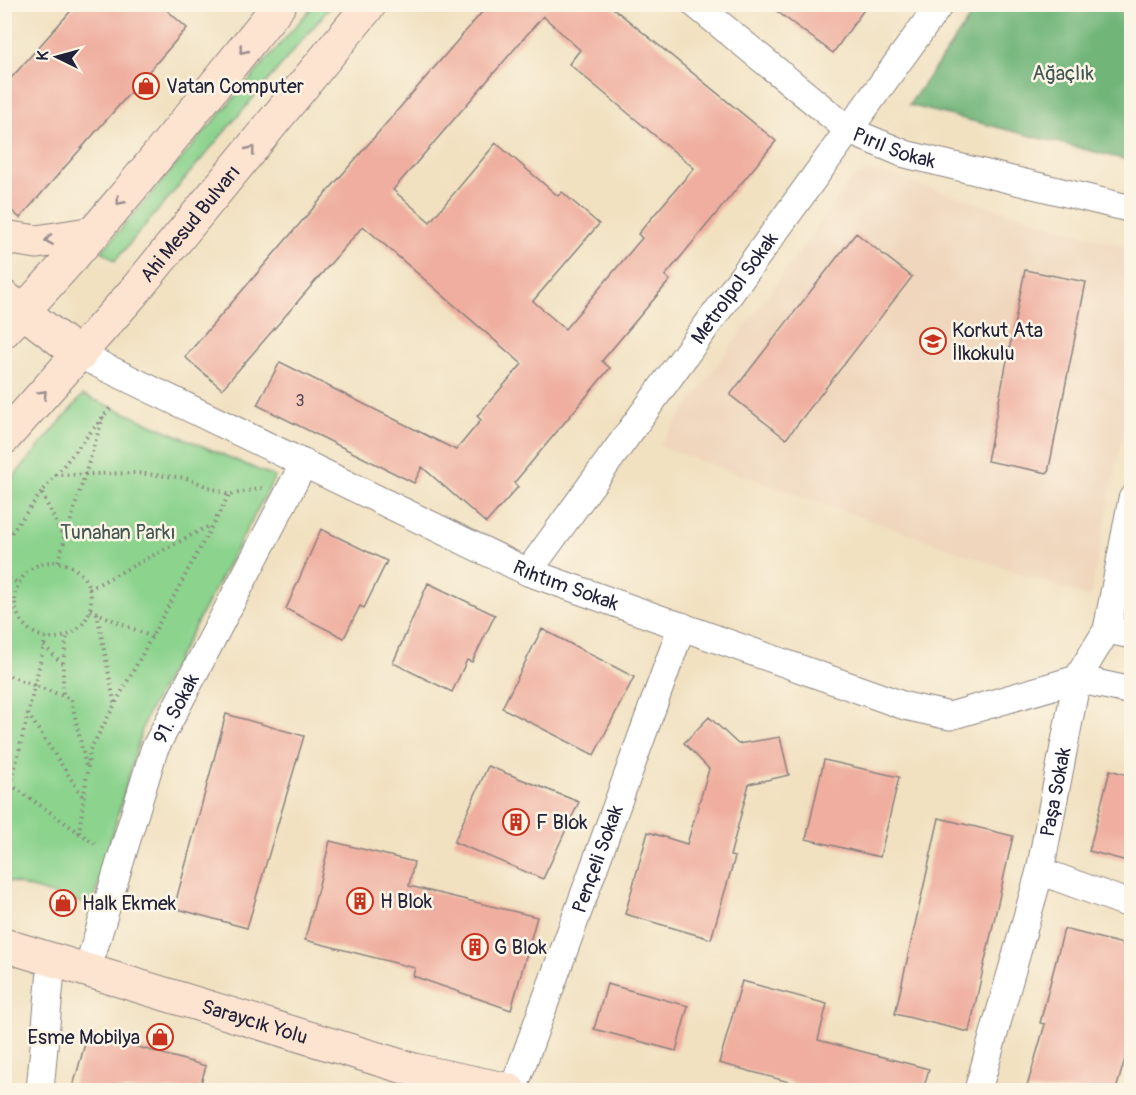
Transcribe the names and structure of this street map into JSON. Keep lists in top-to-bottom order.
{
  "streets": {
    "main road": ["Ahi Mesud Bulvarı", "Saraycık Yolu"],
    "street": [
      "Pırıl Sokak",
      "Metrolpol Sokak",
      "Rıhtım Sokak",
      "91. Sokak",
      "Paşa Sokak",
      "Pençeli Sokak"
    ]
  },
  "crossings": [
    ["Pırıl Sokak", "Metrolpol Sokak"],
    ["Ahi Mesud Bulvarı", "Rıhtım Sokak"],
    ["Metrolpol Sokak", "Rıhtım Sokak"],
    ["Rıhtım Sokak", "91. Sokak"],
    ["Rıhtım Sokak", "Paşa Sokak"],
    ["Rıhtım Sokak", "Pençeli Sokak"],
    ["91. Sokak", "Saraycık Yolu"],
    ["Pençeli Sokak", "Saraycık Yolu"]
  ],
  "parks": ["Ağaçlık", "Tunahan Parkı"],
  "places": {
    "shop": ["Vatan Computer", "Halk Ekmek", "Esme Mobilya"],
    "school or university": ["Korkut Ata İlkokulu"],
    "building": ["F Blok", "H Blok", "G Blok"]
  },
  "house_numbers": ["3"],
  "north": "left"
}
